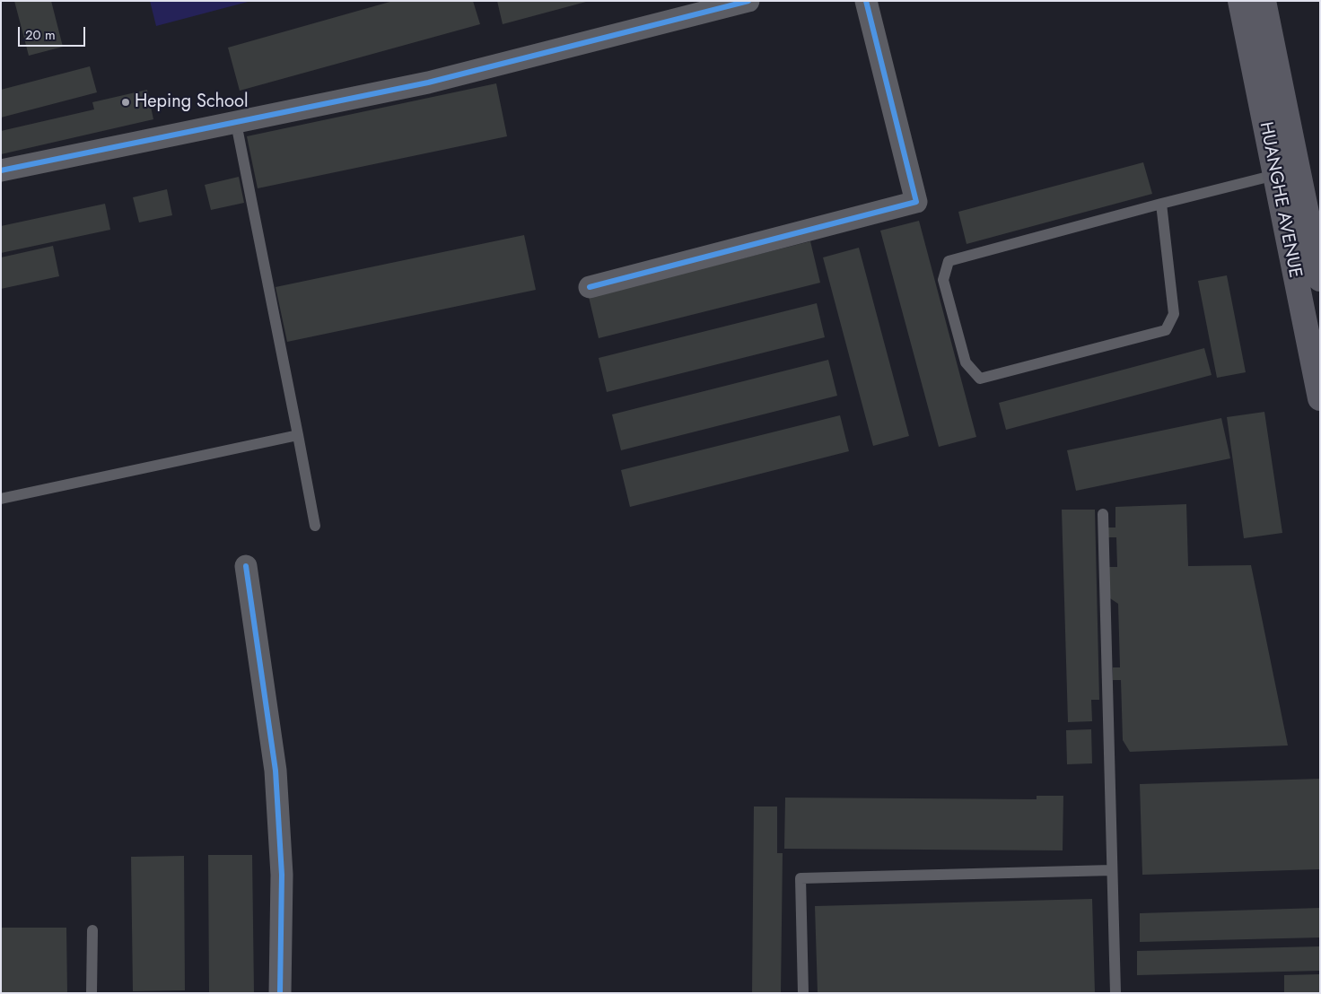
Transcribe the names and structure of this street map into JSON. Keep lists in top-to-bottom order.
{
  "streets": {
    "main road": ["HUANGHE AVENUE"]
  },
  "places": ["Heping School"],
  "scale_bar": "20 m"
}
